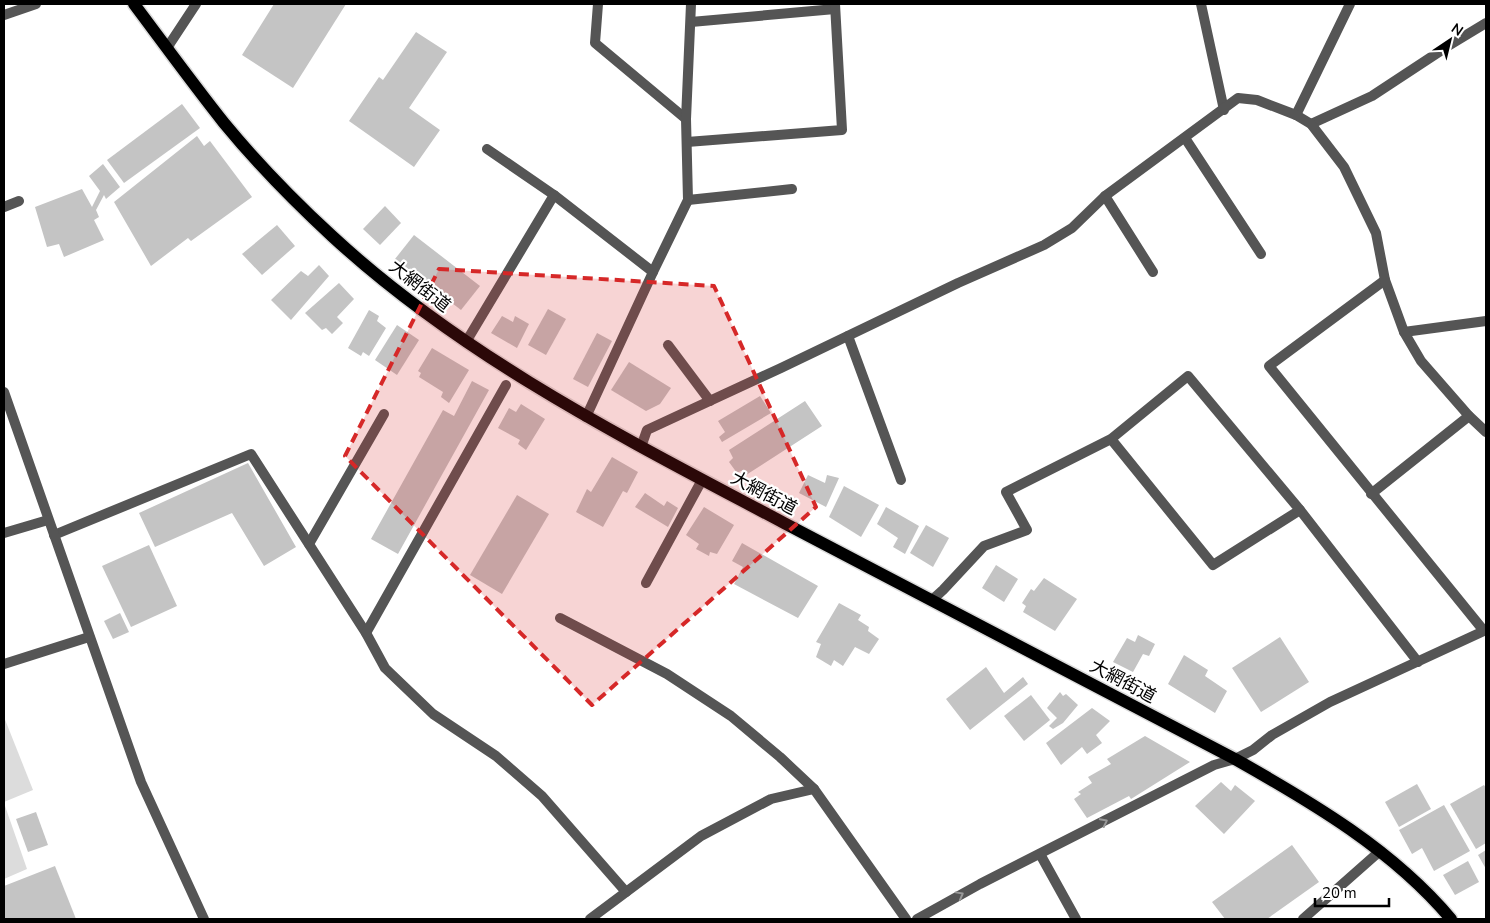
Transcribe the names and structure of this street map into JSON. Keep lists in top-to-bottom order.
{
  "streets": {
    "main road": ["大網街道"]
  },
  "scale_bar": "20 m",
  "north": "top right"
}
